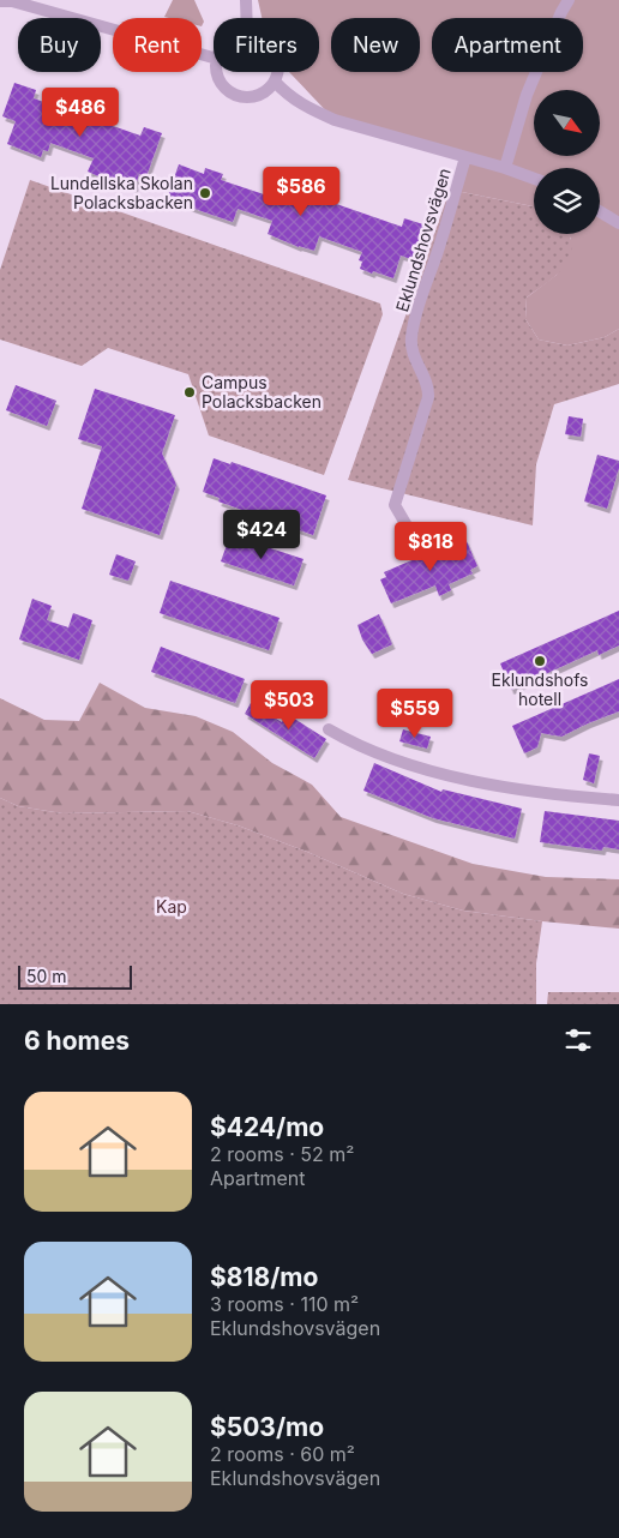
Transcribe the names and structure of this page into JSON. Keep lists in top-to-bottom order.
{
  "streets": {
    "street": ["Eklundshovsvägen"]
  },
  "parks": ["Kap"],
  "places": ["Lundellska Skolan Polacksbacken", "Campus Polacksbacken", "Eklundshofs hotell"],
  "scale_bar": "50 m",
  "north": "bottom right",
  "page": {
    "chip": [
      "Buy",
      "Rent",
      "Filters",
      "New",
      "Apartment"
    ],
    "price": [
      "$486",
      "$586",
      "$424",
      "$818",
      "$503",
      "$559"
    ],
    "scale": "50 m",
    "heading": "6 homes",
    "list": [
      {
        "name": "$424/mo",
        "note": "2 rooms · 52 m² · Apartment"
      },
      {
        "name": "$818/mo",
        "note": "3 rooms · 110 m² · Eklundshovsvägen"
      },
      {
        "name": "$503/mo",
        "note": "2 rooms · 60 m² · Eklundshovsvägen"
      }
    ]
  }
}
